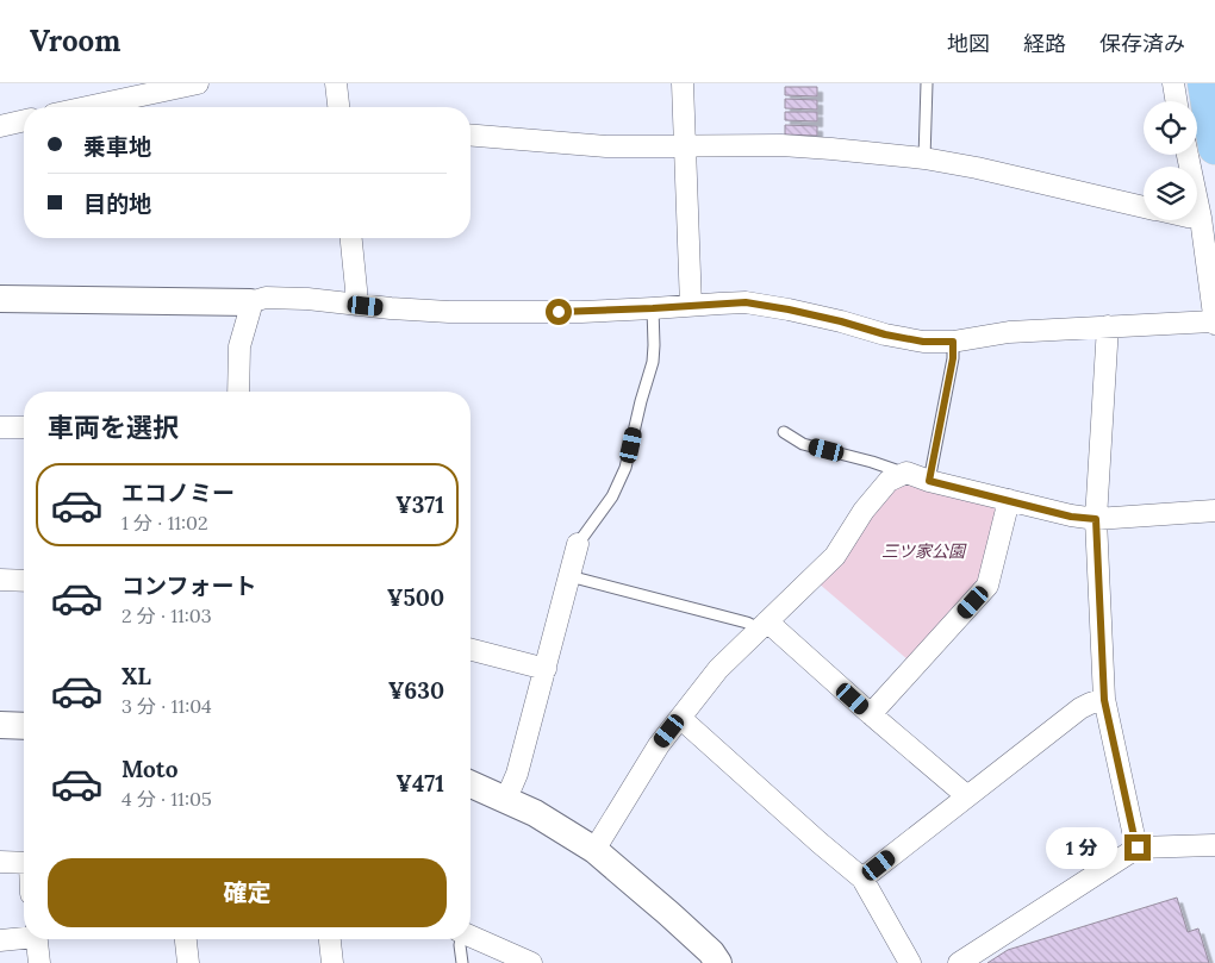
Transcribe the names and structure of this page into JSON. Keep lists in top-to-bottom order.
{
  "parks": ["三ツ家公園"],
  "page": {
    "header": "Vroom",
    "nav": ["地図", "経路", "保存済み"],
    "banner": ["乗車地", "目的地"],
    "heading": "車両を選択",
    "list": [
      {
        "name": "エコノミー",
        "note": "1 分 · 11:02",
        "value": "¥371"
      },
      {
        "name": "コンフォート",
        "note": "2 分 · 11:03",
        "value": "¥500"
      },
      {
        "name": "XL",
        "note": "3 分 · 11:04",
        "value": "¥630"
      },
      {
        "name": "Moto",
        "note": "4 分 · 11:05",
        "value": "¥471"
      }
    ],
    "bubble": "1 分",
    "buttons": "確定"
  }
}
